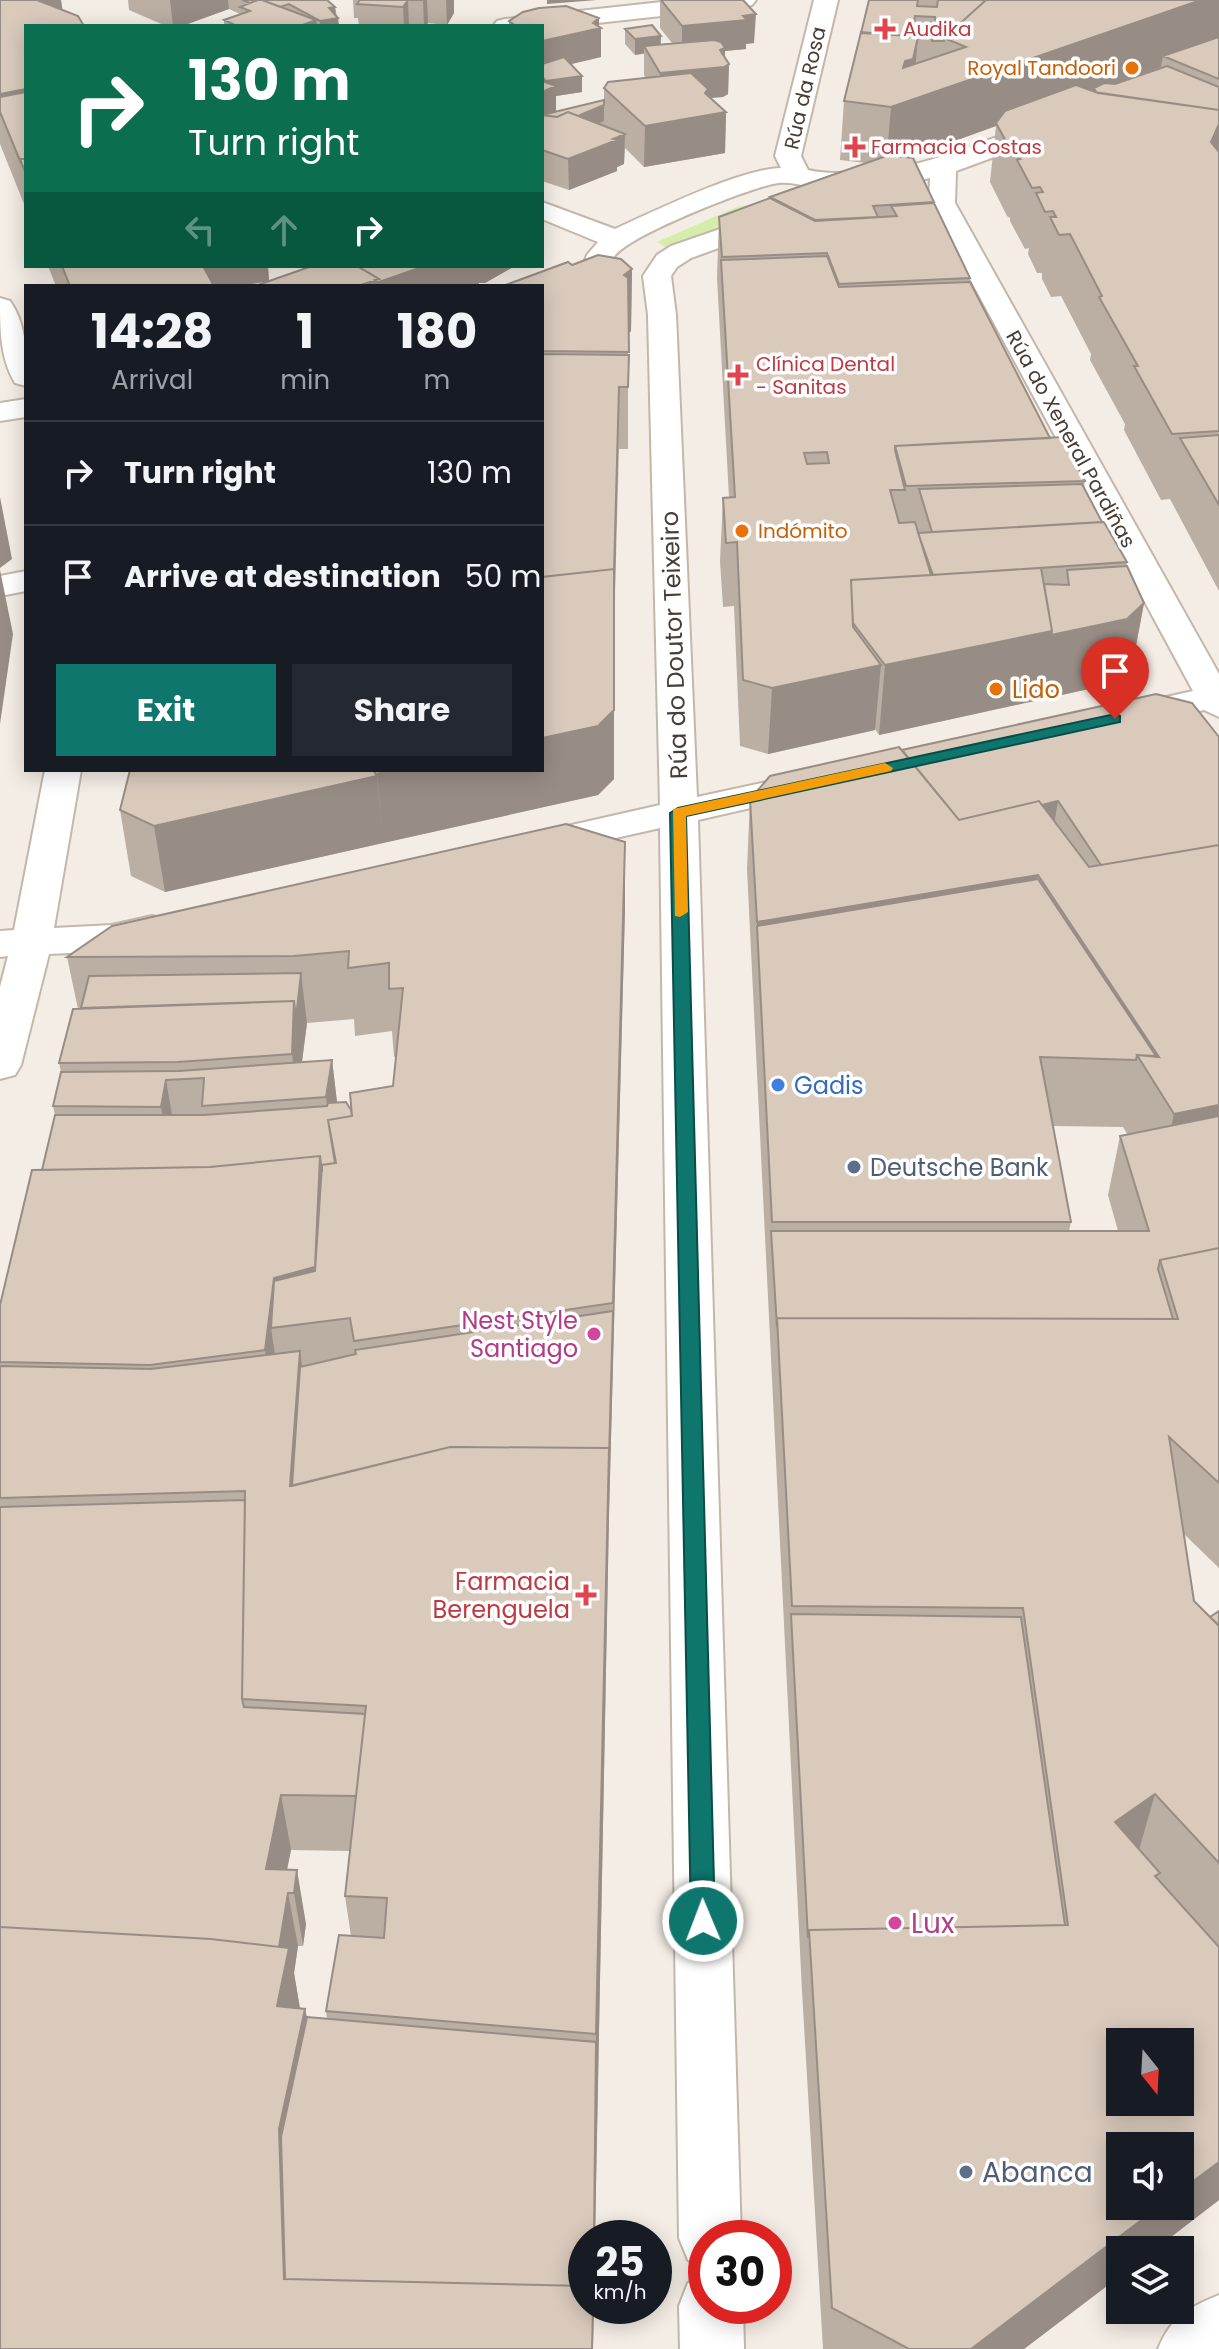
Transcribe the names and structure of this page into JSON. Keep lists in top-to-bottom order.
{
  "streets": {
    "street": ["Rúa da Rosa", "Rúa do Xeneral Pardiñas", "Rúa do Doutor Teixeiro"]
  },
  "places": {
    "health": [
      "Audika",
      "Farmacia Costas",
      "Clínica Dental - Sanitas",
      "Farmacia Berenguela"
    ],
    "other": [
      "Royal Tandoori",
      "Indómito",
      "Lido",
      "Gadis",
      "Deutsche Bank",
      "Nest Style Santiago",
      "Lux",
      "Abanca"
    ]
  },
  "north": "bottom",
  "page": {
    "turn": ["130 m", "Turn right"],
    "eta": [
      "14:28",
      "Arrival",
      "1",
      "min",
      "180",
      "m"
    ],
    "list": [
      {
        "name": "Turn right",
        "value": "130 m"
      },
      {
        "name": "Arrive at destination",
        "value": "50 m"
      }
    ],
    "buttons": ["Exit", "Share"],
    "speed": "25 km/h",
    "limit": "30"
  }
}
